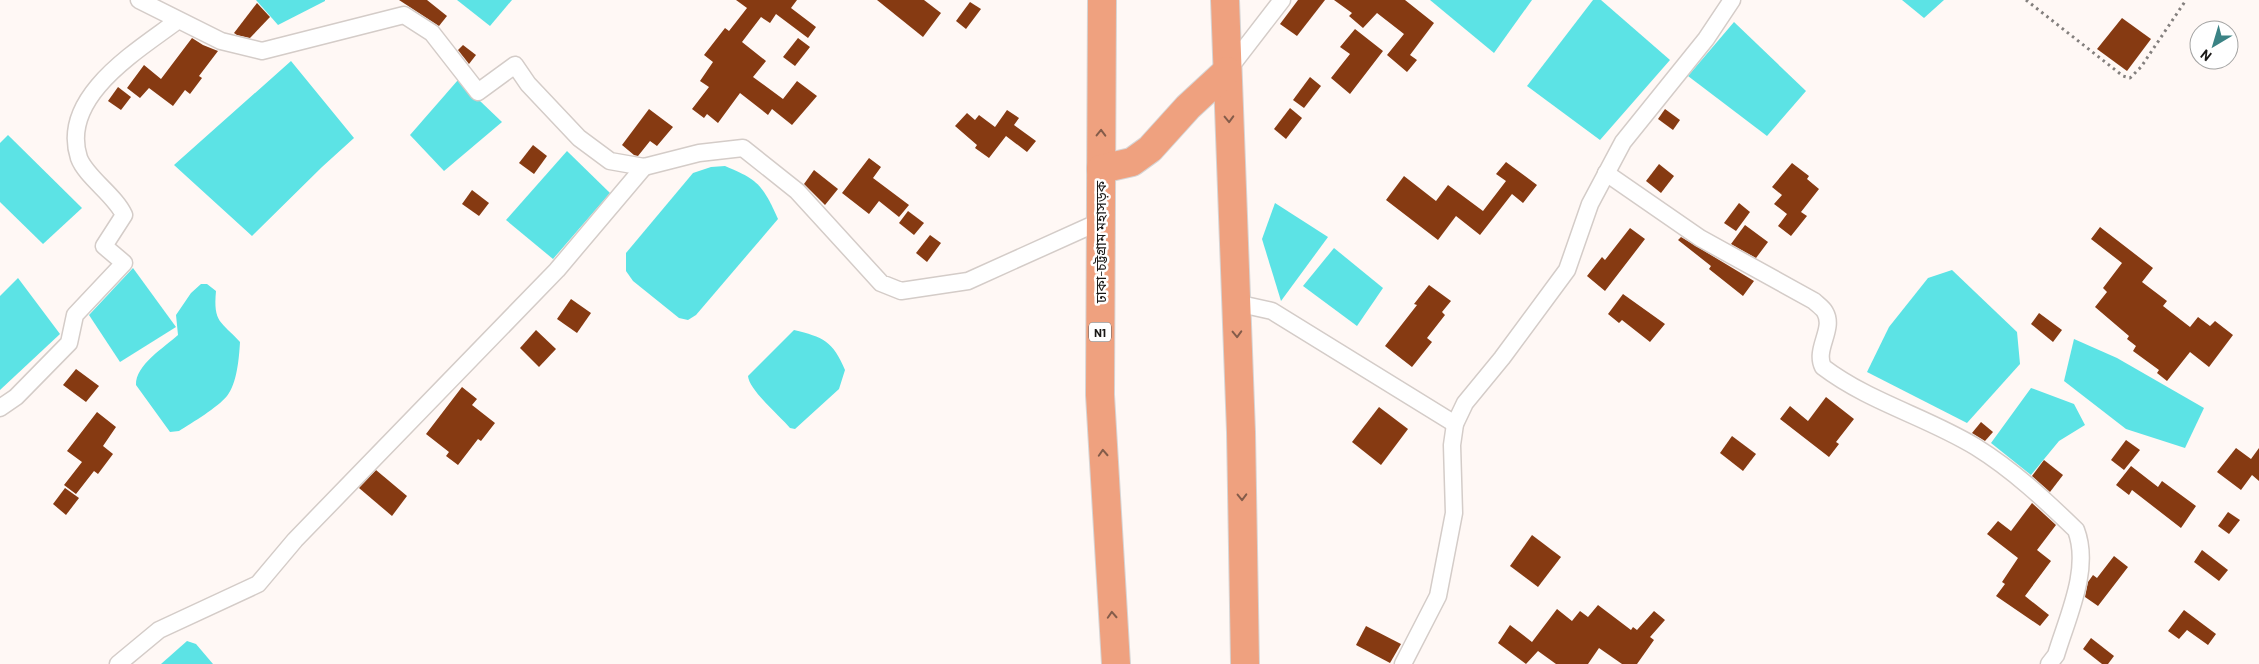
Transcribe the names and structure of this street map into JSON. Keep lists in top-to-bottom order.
{
  "streets": {
    "highway": ["ঢাকা-চট্টগ্রাম মহাসড়ক", "N1"]
  },
  "north": "bottom left"
}
